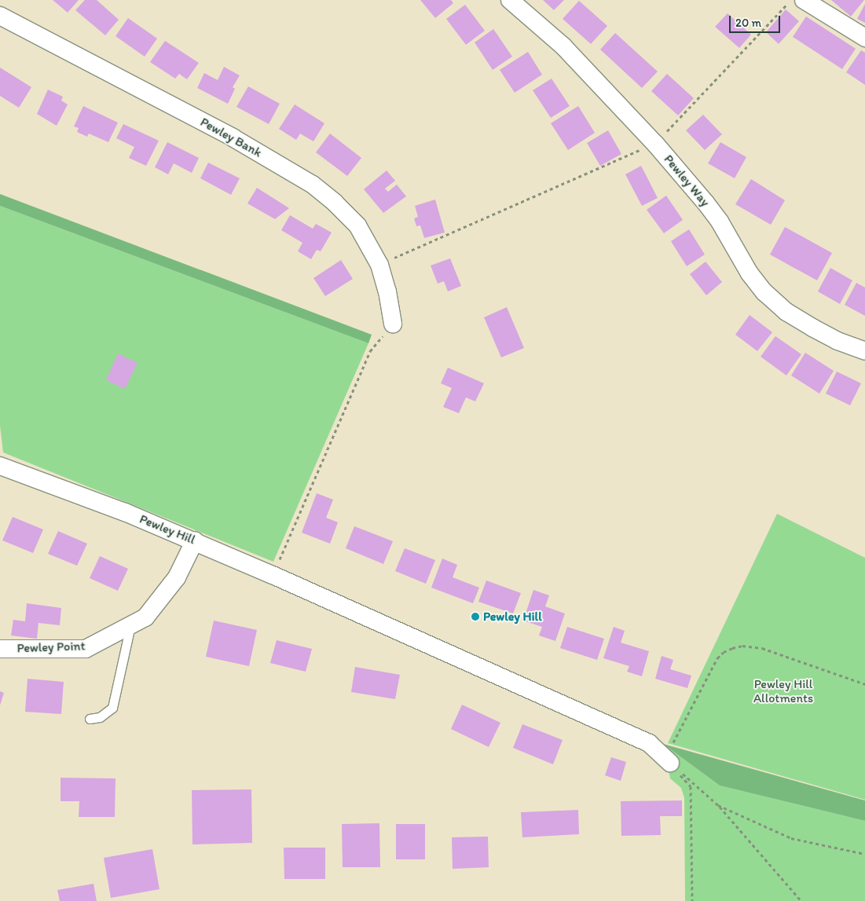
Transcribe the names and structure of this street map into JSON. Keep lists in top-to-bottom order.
{
  "streets": {
    "street": [
      "Pewley Bank",
      "Pewley Way",
      "Pewley Hill",
      "Pewley Point"
    ]
  },
  "crossings": [
    ["Pewley Hill", "Pewley Point"]
  ],
  "parks": ["Pewley Hill Allotments"],
  "places": ["Pewley Hill"],
  "scale_bar": "20 m"
}
